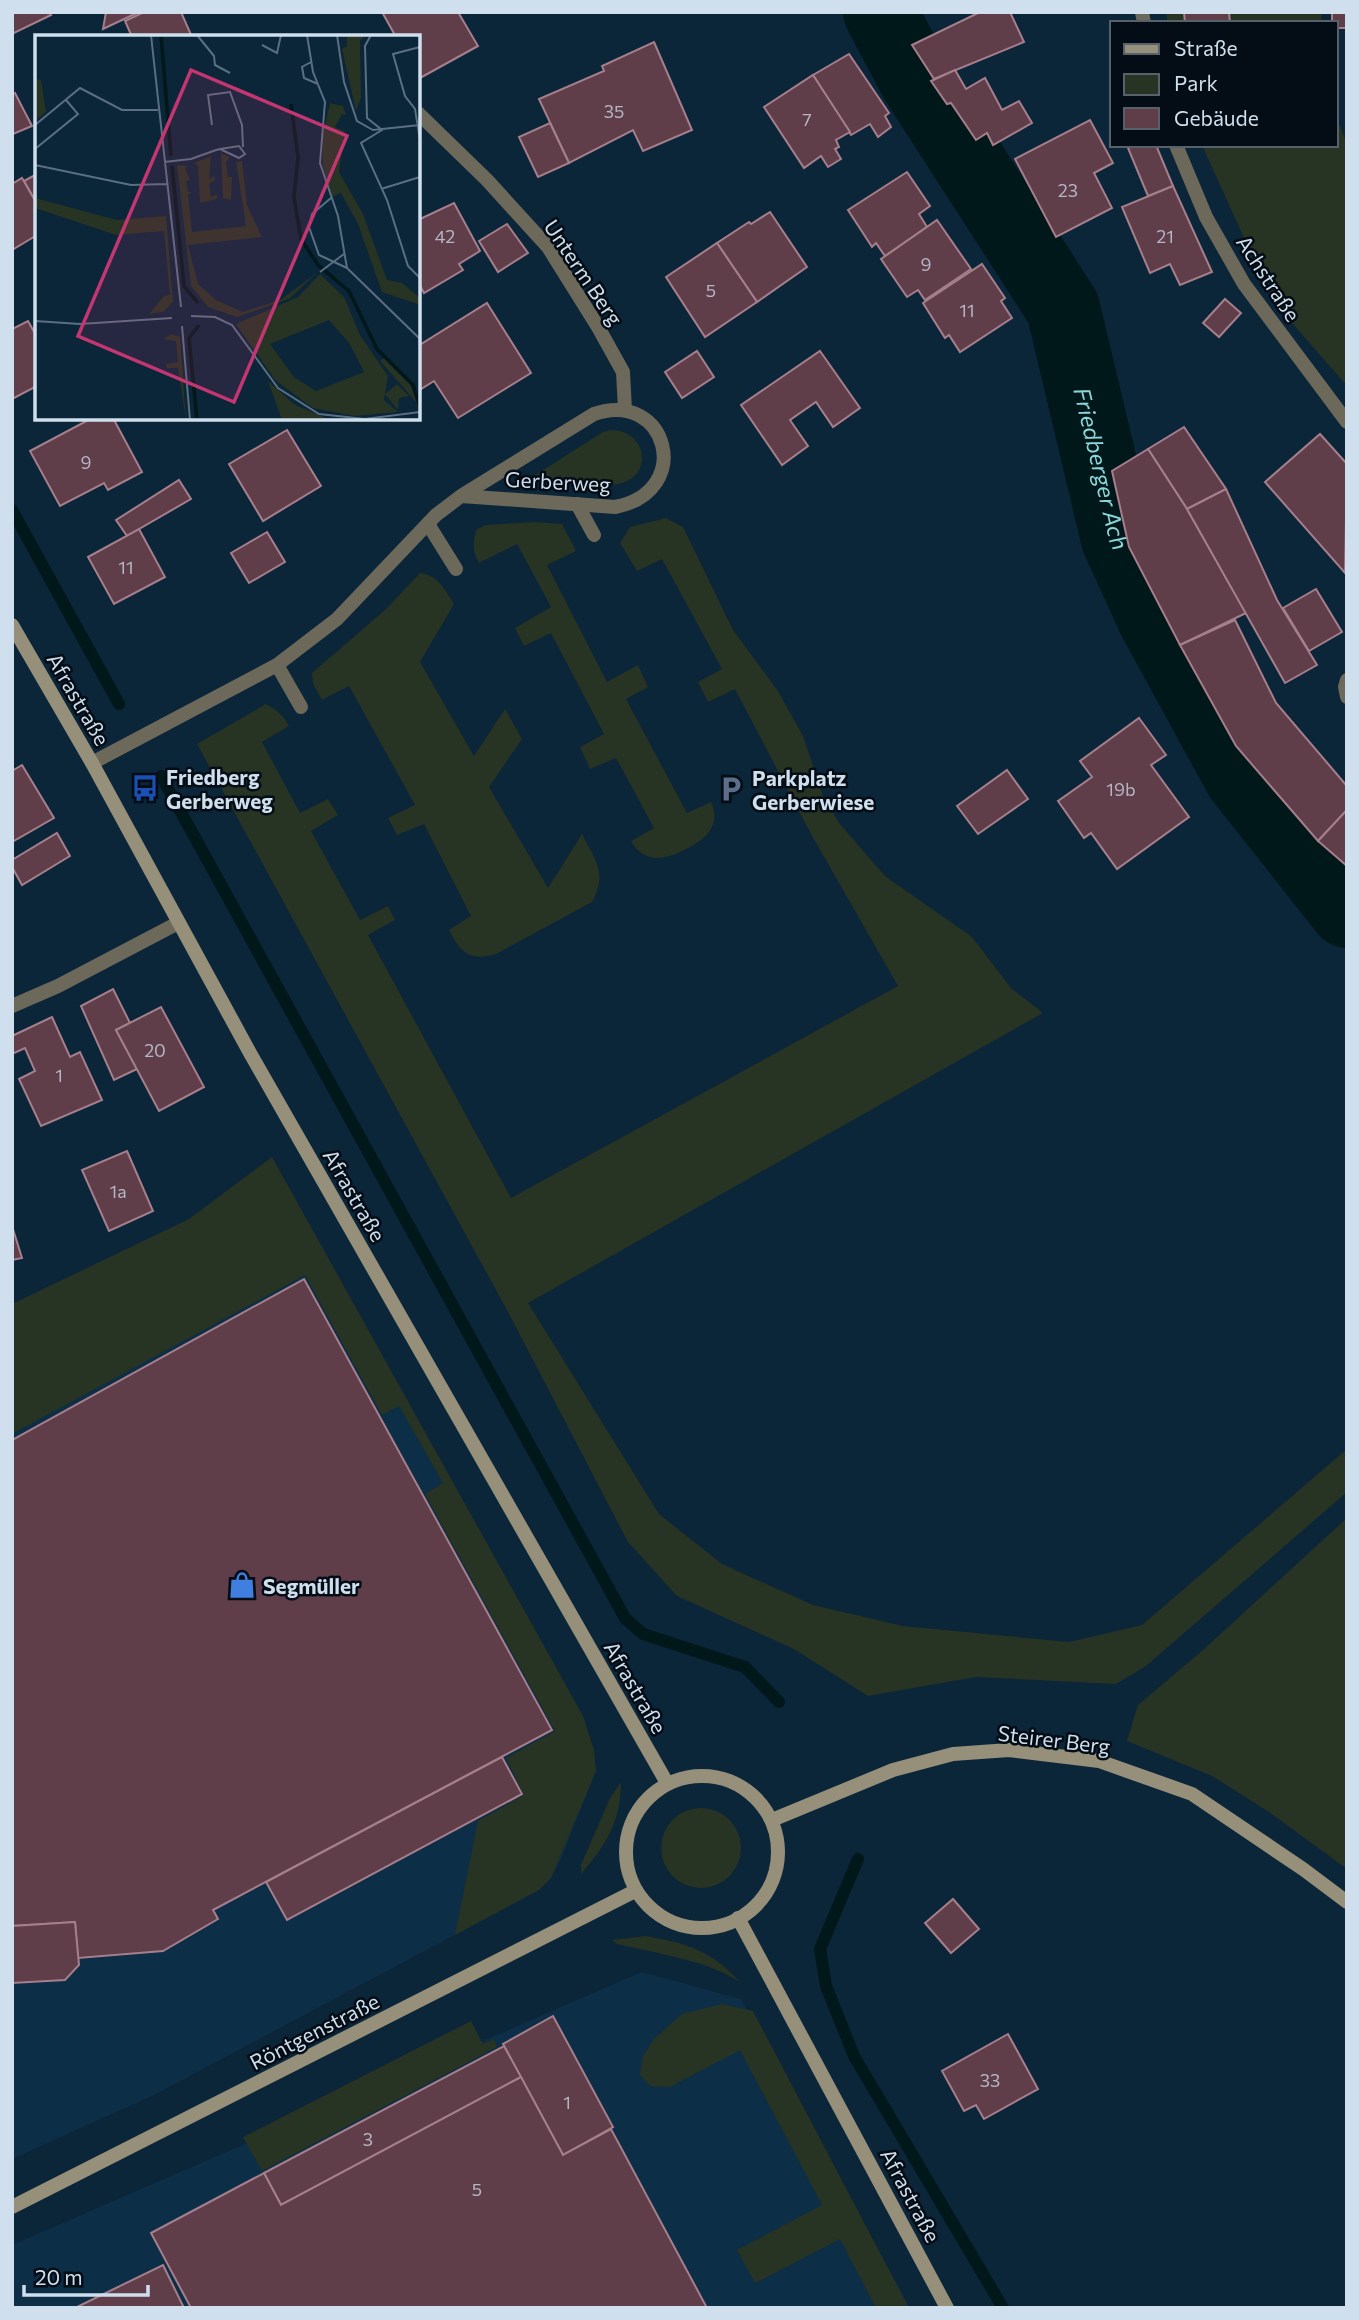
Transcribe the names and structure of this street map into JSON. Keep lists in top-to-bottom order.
{
  "streets": {
    "street": [
      "Unterm Berg",
      "Achstraße",
      "Gerberweg",
      "Afrastraße",
      "Steirer Berg",
      "Röntgenstraße"
    ]
  },
  "crossings": [
    ["Unterm Berg", "Gerberweg"],
    ["Gerberweg", "Afrastraße"],
    ["Afrastraße", "Steirer Berg"],
    ["Afrastraße", "Röntgenstraße"],
    ["Steirer Berg", "Röntgenstraße"]
  ],
  "water": ["Friedberger Ach"],
  "places": {
    "bus stop": ["Friedberg Gerberweg"],
    "parking": ["Parkplatz Gerberwiese"],
    "shop": ["Segmüller"]
  },
  "house_numbers": [
    "35",
    "7",
    "23",
    "42",
    "21",
    "9",
    "5",
    "11",
    "9",
    "11",
    "19b",
    "20",
    "1",
    "1a",
    "33",
    "1",
    "3",
    "5"
  ],
  "legend": ["Straße", "Park", "Gebäude"],
  "scale_bar": "20 m"
}
